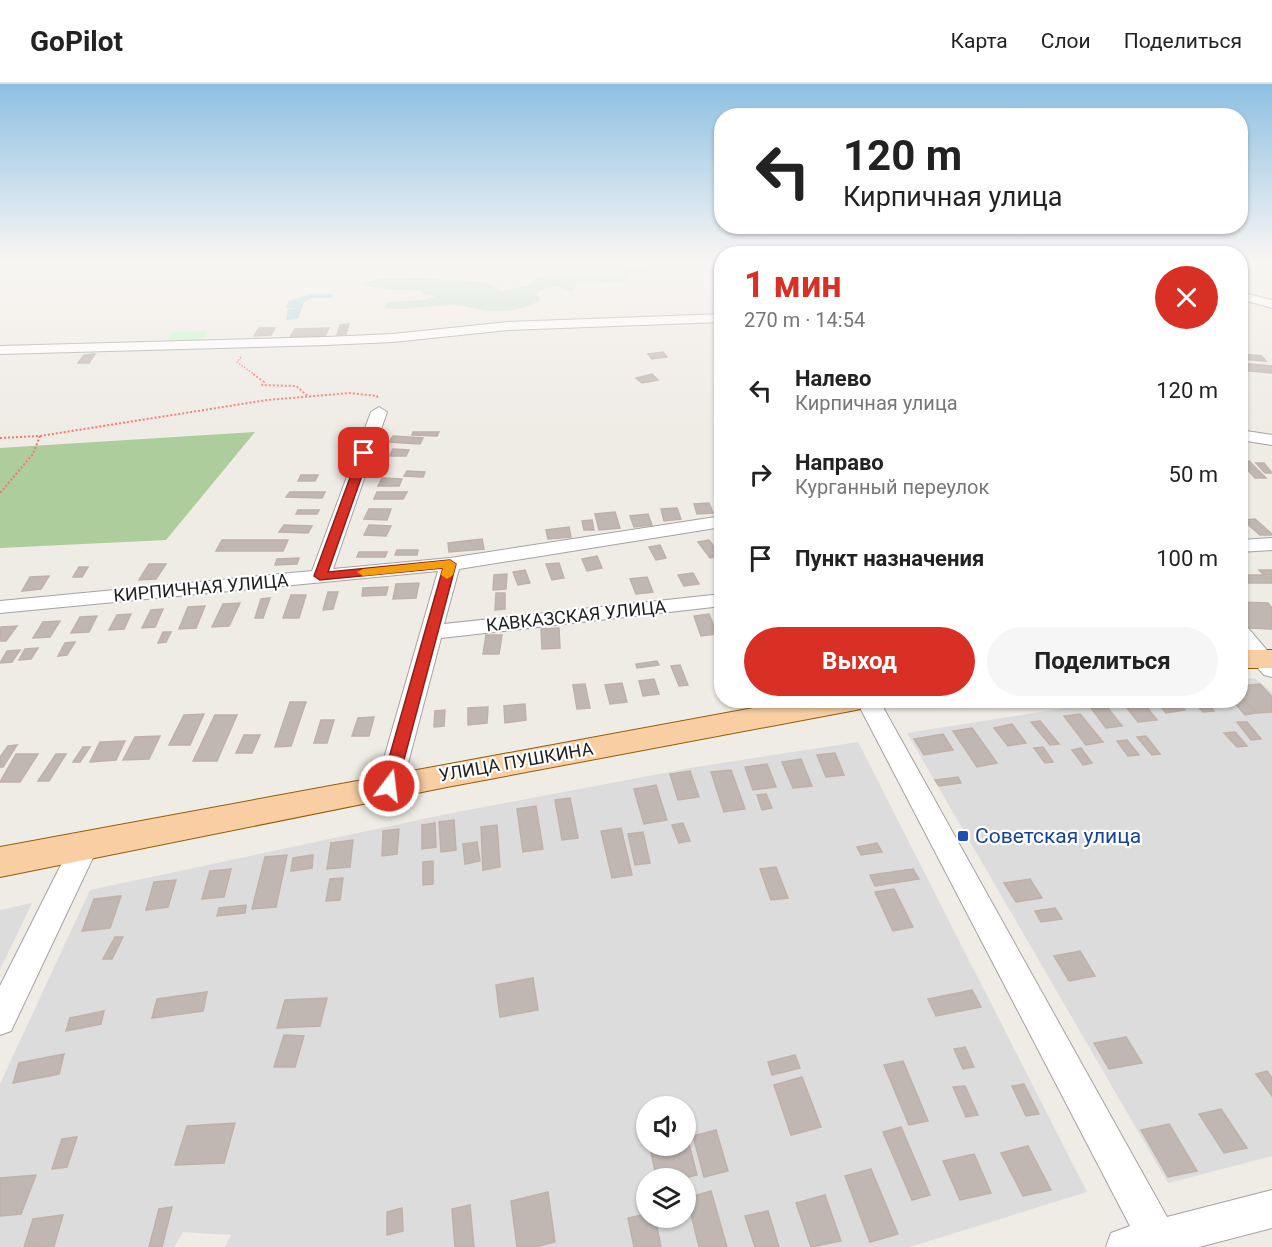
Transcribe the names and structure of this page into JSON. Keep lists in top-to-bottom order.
{
  "streets": {
    "main road": ["УЛИЦА ПУШКИНА"],
    "street": ["КИРПИЧНАЯ УЛИЦА", "КАВКАЗСКАЯ УЛИЦА"]
  },
  "places": {
    "transit": ["Советская улица"]
  },
  "page": {
    "header": "GoPilot",
    "nav": ["Карта", "Слои", "Поделиться"],
    "turn": ["120 m", "Кирпичная улица"],
    "heading": ["1 мин", "270 m · 14:54"],
    "list": [
      {
        "name": "Налево",
        "note": "Кирпичная улица",
        "value": "120 m"
      },
      {
        "name": "Направо",
        "note": "Курганный переулок",
        "value": "50 m"
      },
      {
        "name": "Пункт назначения",
        "value": "100 m"
      }
    ],
    "buttons": ["Выход", "Поделиться"]
  }
}
